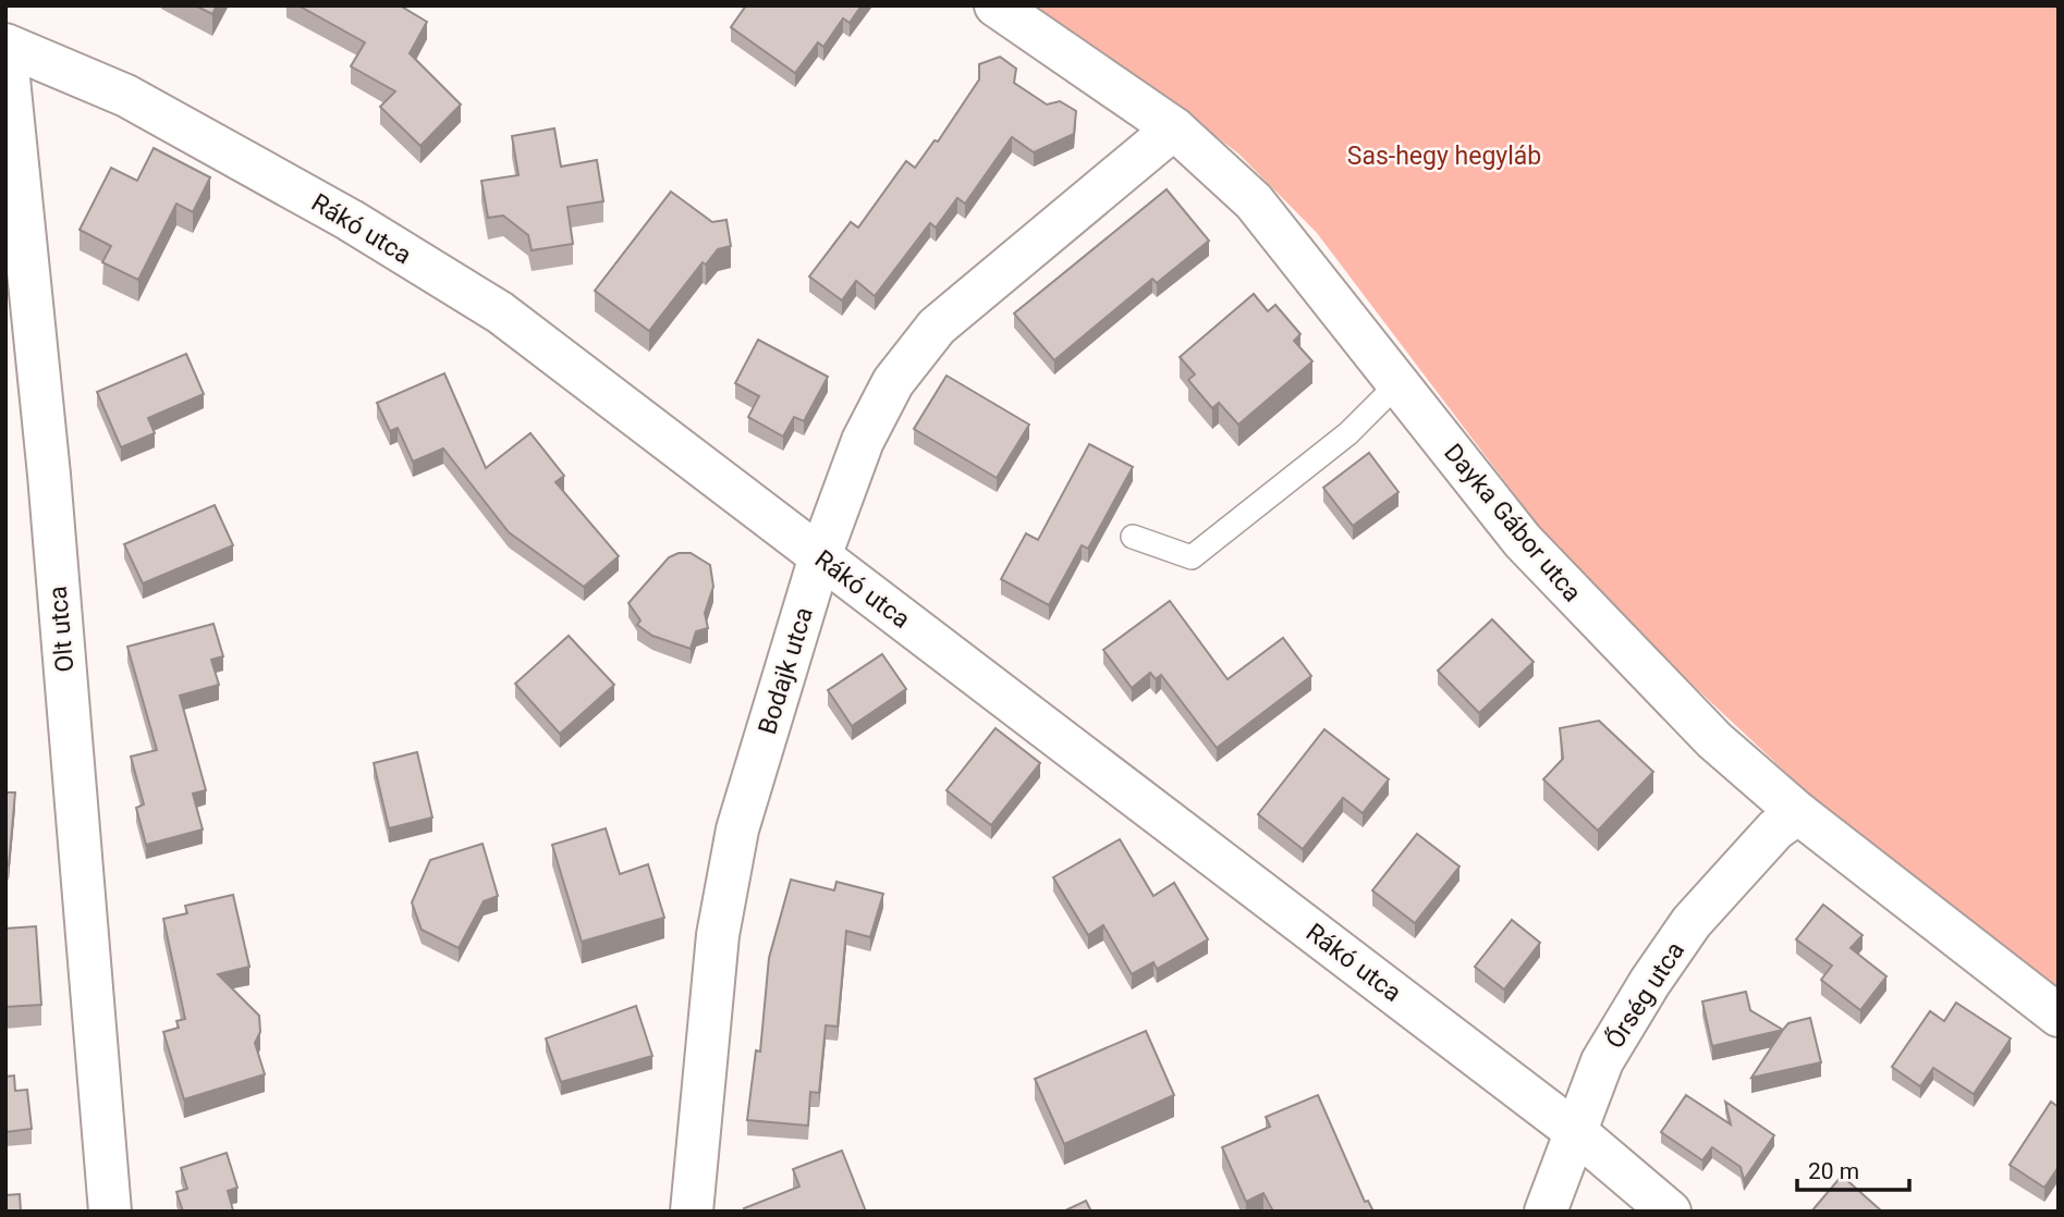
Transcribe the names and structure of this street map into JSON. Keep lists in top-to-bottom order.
{
  "streets": {
    "street": [
      "Rákó utca",
      "Dayka Gábor utca",
      "Olt utca",
      "Bodajk utca",
      "Őrség utca"
    ]
  },
  "crossings": [
    ["Rákó utca", "Olt utca"],
    ["Rákó utca", "Bodajk utca"],
    ["Rákó utca", "Őrség utca"],
    ["Dayka Gábor utca", "Bodajk utca"],
    ["Dayka Gábor utca", "Őrség utca"]
  ],
  "parks": ["Sas-hegy hegyláb"],
  "scale_bar": "20 m"
}
